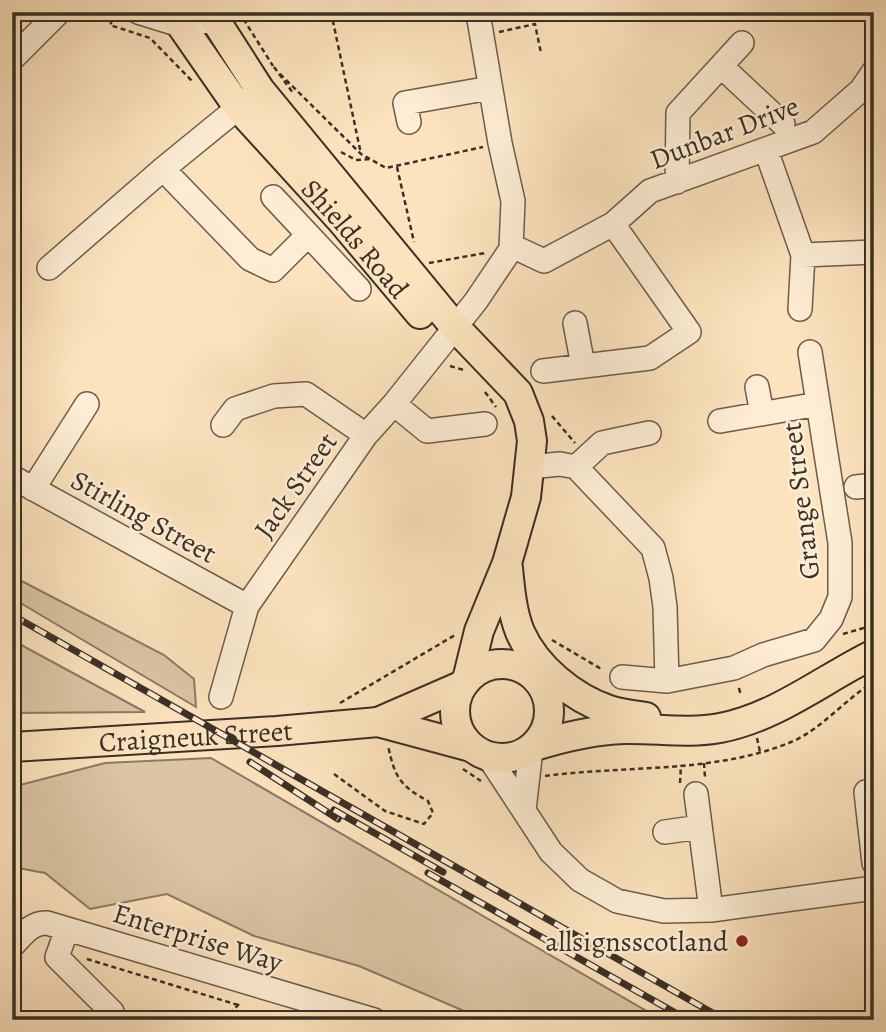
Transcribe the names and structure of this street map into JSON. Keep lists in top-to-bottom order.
{
  "streets": {
    "main road": ["Shields Road", "Craigneuk Street"],
    "street": [
      "Dunbar Drive",
      "Jack Street",
      "Grange Street",
      "Stirling Street",
      "Enterprise Way"
    ]
  },
  "crossings": [
    ["Dunbar Drive", "Jack Street"],
    ["Shields Road", "Jack Street"],
    ["Shields Road", "Craigneuk Street"],
    ["Jack Street", "Stirling Street"]
  ],
  "places": ["allsignsscotland"]
}
